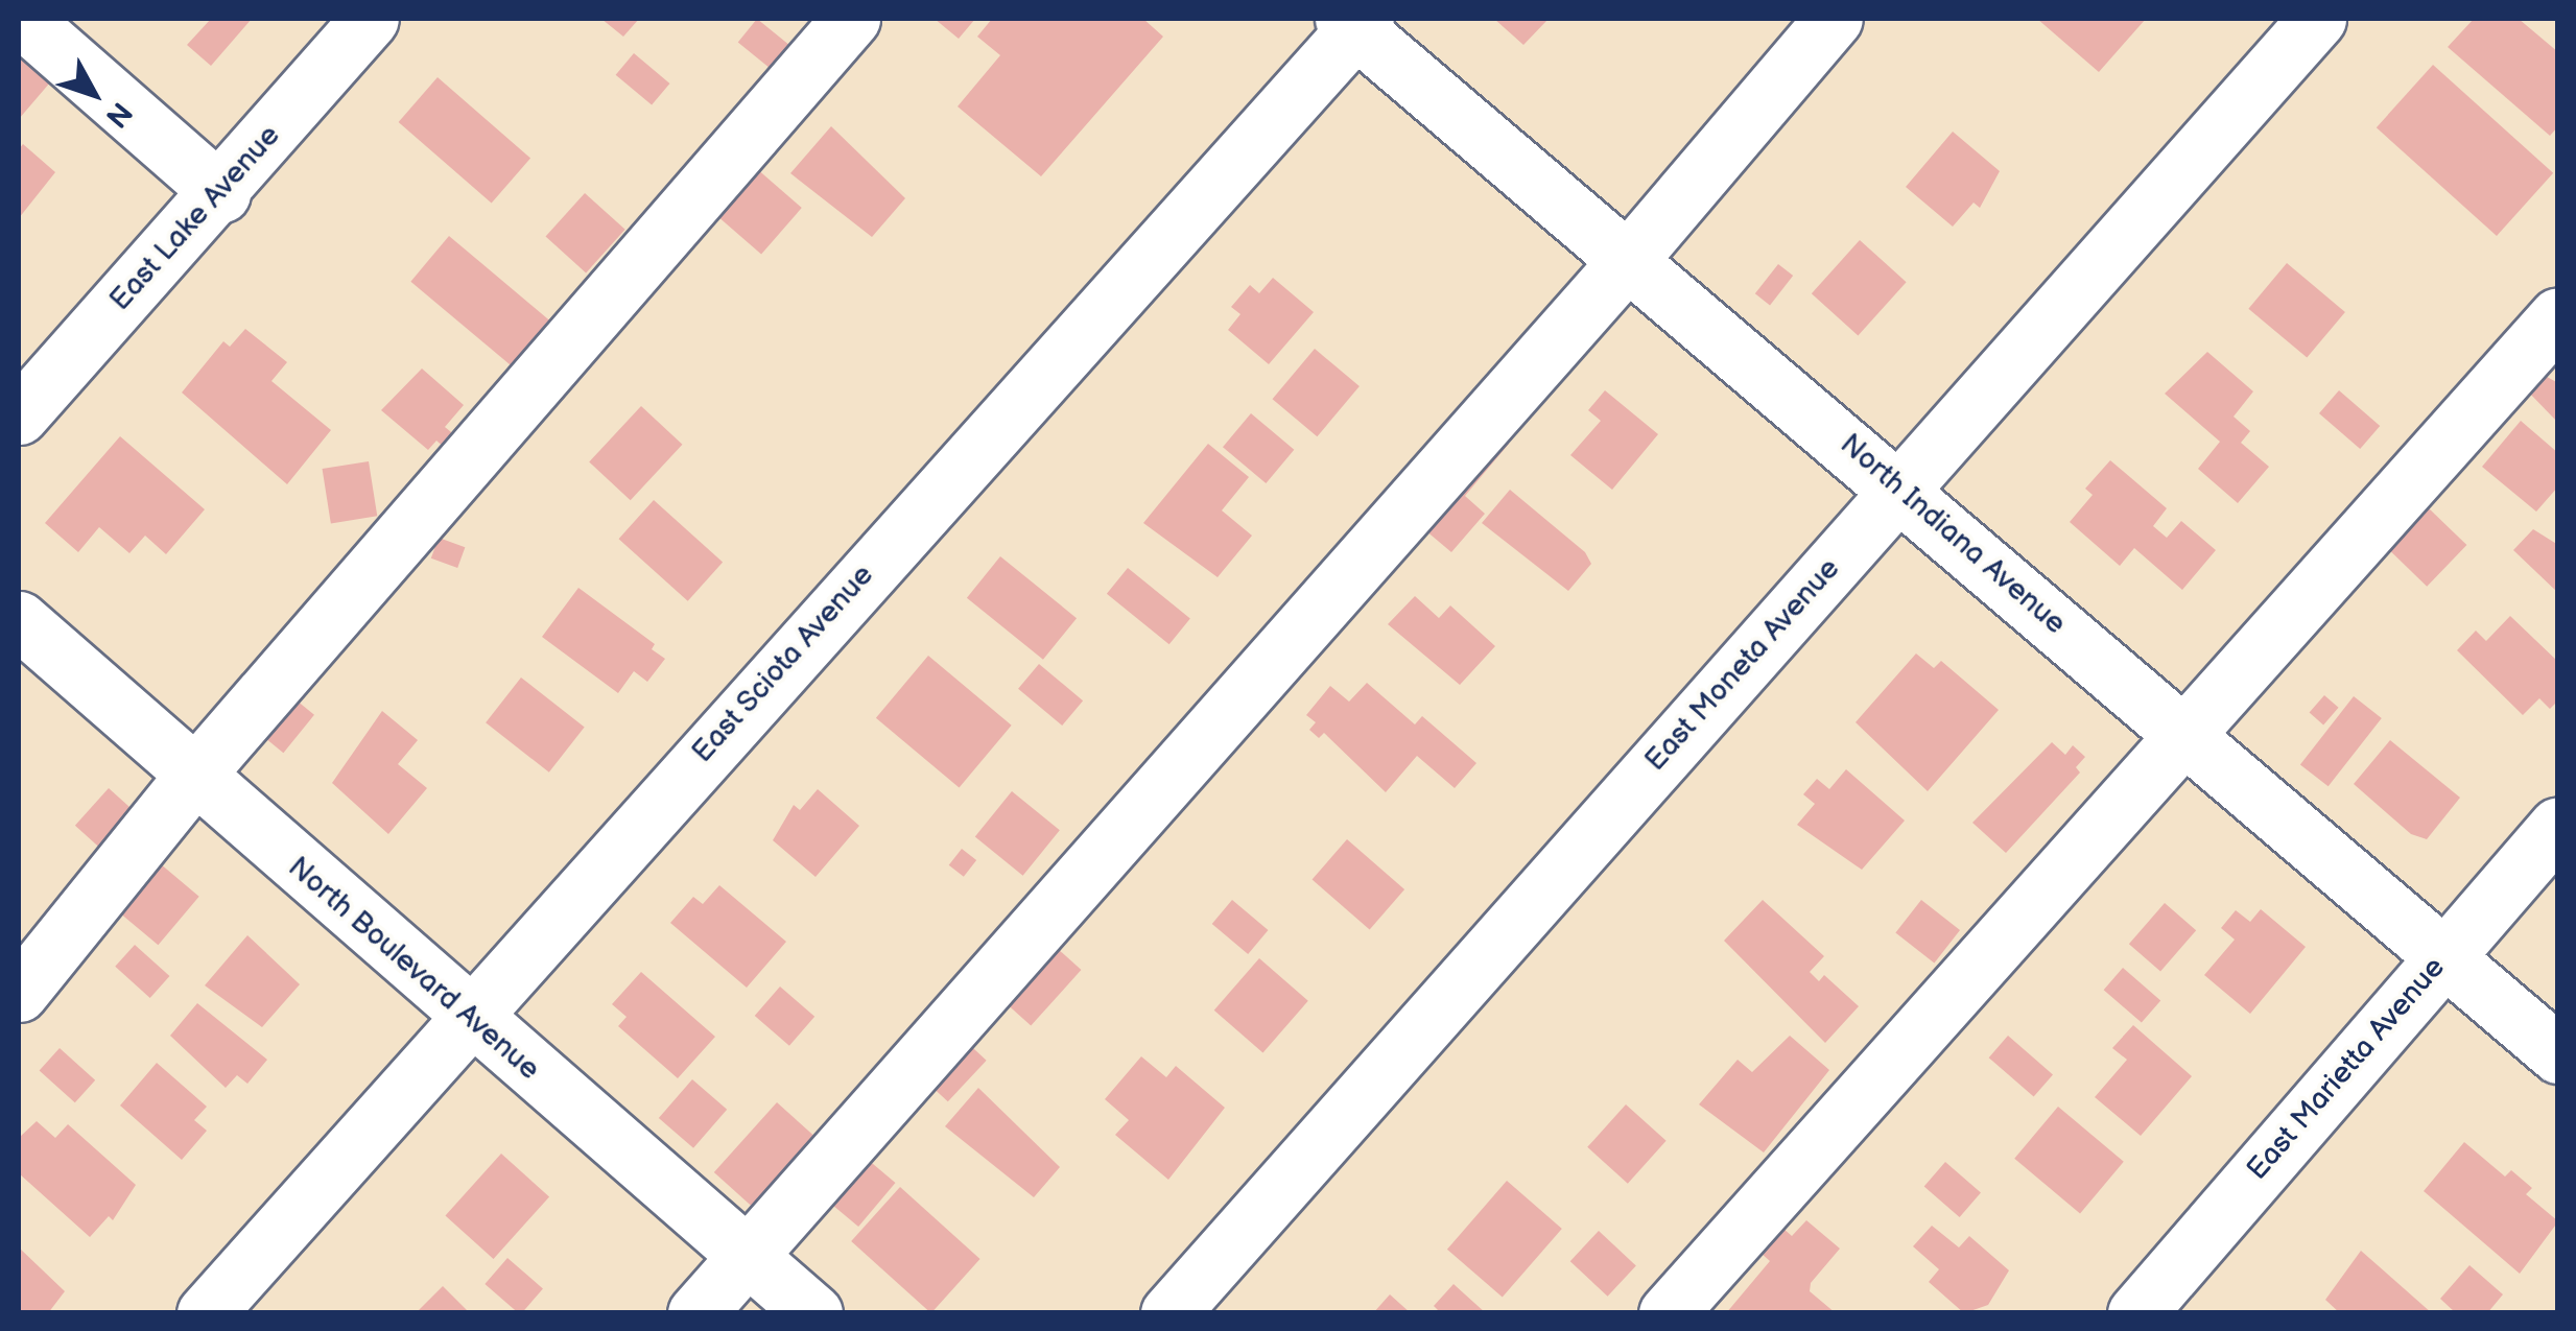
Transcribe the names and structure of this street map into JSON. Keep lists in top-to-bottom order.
{
  "streets": {
    "street": [
      "East Lake Avenue",
      "North Indiana Avenue",
      "East Sciota Avenue",
      "East Moneta Avenue",
      "North Boulevard Avenue",
      "East Marietta Avenue"
    ]
  },
  "crossings": [
    ["North Indiana Avenue", "East Sciota Avenue"],
    ["North Indiana Avenue", "East Moneta Avenue"],
    ["North Indiana Avenue", "East Marietta Avenue"],
    ["East Sciota Avenue", "North Boulevard Avenue"]
  ],
  "north": "bottom right"
}
